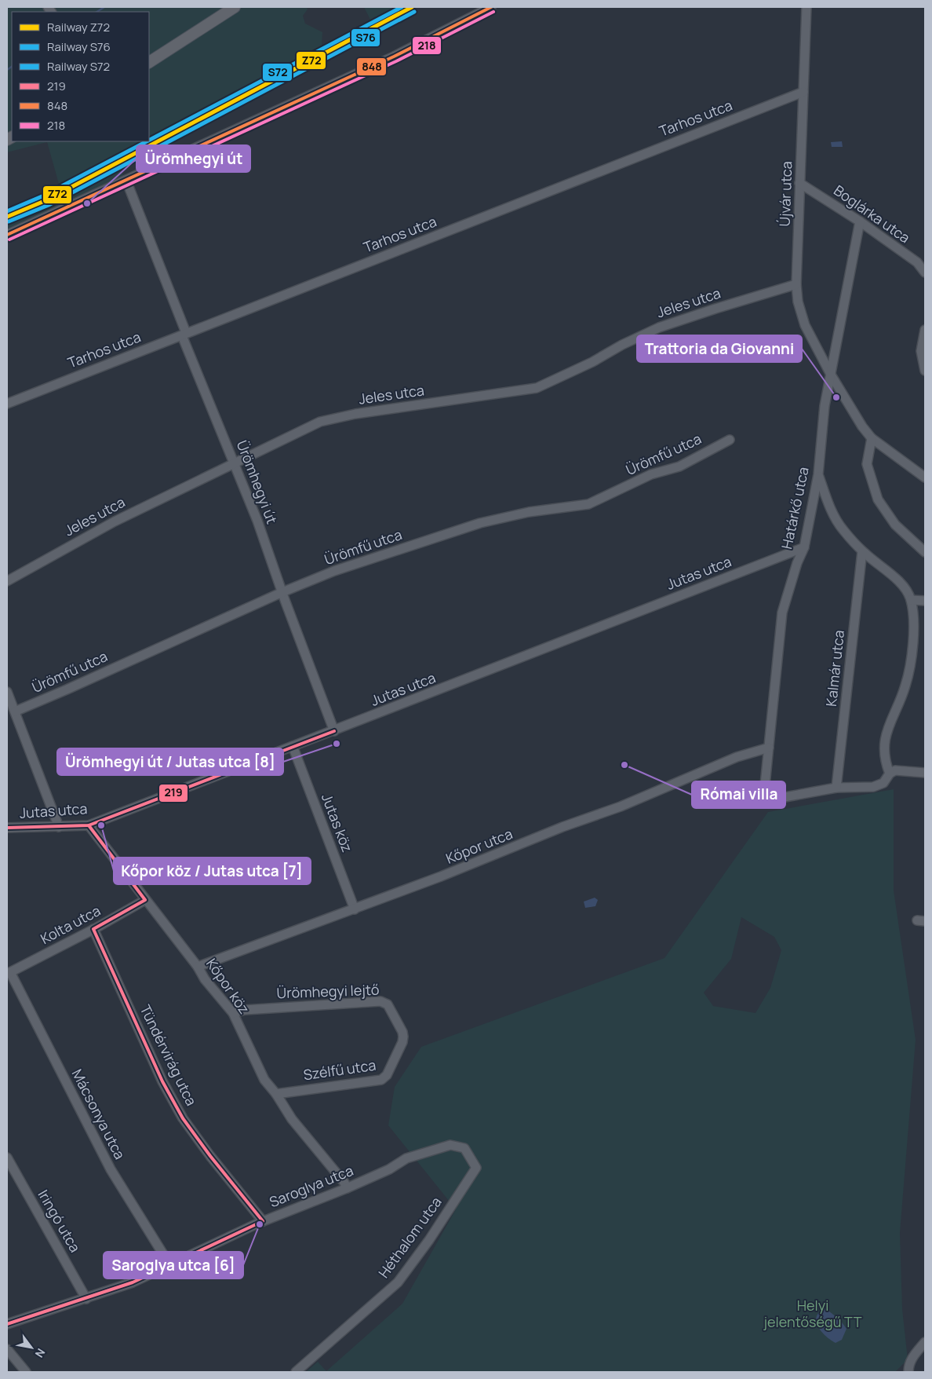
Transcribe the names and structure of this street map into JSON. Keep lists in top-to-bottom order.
{
  "streets": {
    "street": [
      "Tarhos utca",
      "Újvár utca",
      "Boglárka utca",
      "Jeles utca",
      "Ürömfű utca",
      "Ürömhegyi út",
      "Határkő utca",
      "Jutas utca",
      "Kalmár utca",
      "Jutas köz",
      "Kőpor utca",
      "Kolta utca",
      "Kőpor köz",
      "Ürömhegyi lejtő",
      "Tündérvirág utca",
      "Szélfű utca",
      "Mácsonya utca",
      "Saroglya utca",
      "Iringó utca",
      "Héthalom utca"
    ]
  },
  "crossings": [
    ["Tarhos utca", "Újvár utca"],
    ["Tarhos utca", "Ürömhegyi út"],
    ["Újvár utca", "Boglárka utca"],
    ["Újvár utca", "Jeles utca"],
    ["Újvár utca", "Határkő utca"],
    ["Boglárka utca", "Határkő utca"],
    ["Jeles utca", "Ürömhegyi út"],
    ["Ürömfű utca", "Ürömhegyi út"],
    ["Ürömhegyi út", "Jutas utca"],
    ["Határkő utca", "Jutas utca"],
    ["Határkő utca", "Kalmár utca"],
    ["Határkő utca", "Kőpor utca"],
    ["Jutas utca", "Jutas köz"],
    ["Jutas utca", "Kőpor köz"],
    ["Jutas köz", "Kőpor utca"],
    ["Kőpor utca", "Kőpor köz"],
    ["Kolta utca", "Kőpor köz"],
    ["Kolta utca", "Tündérvirág utca"],
    ["Kolta utca", "Mácsonya utca"],
    ["Kőpor köz", "Ürömhegyi lejtő"],
    ["Kőpor köz", "Szélfű utca"],
    ["Kőpor köz", "Saroglya utca"],
    ["Ürömhegyi lejtő", "Szélfű utca"],
    ["Tündérvirág utca", "Saroglya utca"],
    ["Mácsonya utca", "Saroglya utca"],
    ["Saroglya utca", "Iringó utca"],
    ["Saroglya utca", "Héthalom utca"]
  ],
  "parks": ["Helyi jelentőségű TT"],
  "places": [
    "Ürömhegyi út",
    "Trattoria da Giovanni",
    "Ürömhegyi út / Jutas utca [8]",
    "Római villa",
    "Kőpor köz / Jutas utca [7]",
    "Saroglya utca [6]"
  ],
  "lines": [
    "rail line Z72",
    "rail line S72",
    "transit line 848",
    "rail line S76",
    "transit line 218",
    "transit line 219"
  ],
  "legend": [
    "Railway Z72",
    "Railway S76",
    "Railway S72",
    "219",
    "848",
    "218"
  ],
  "north": "bottom right"
}
